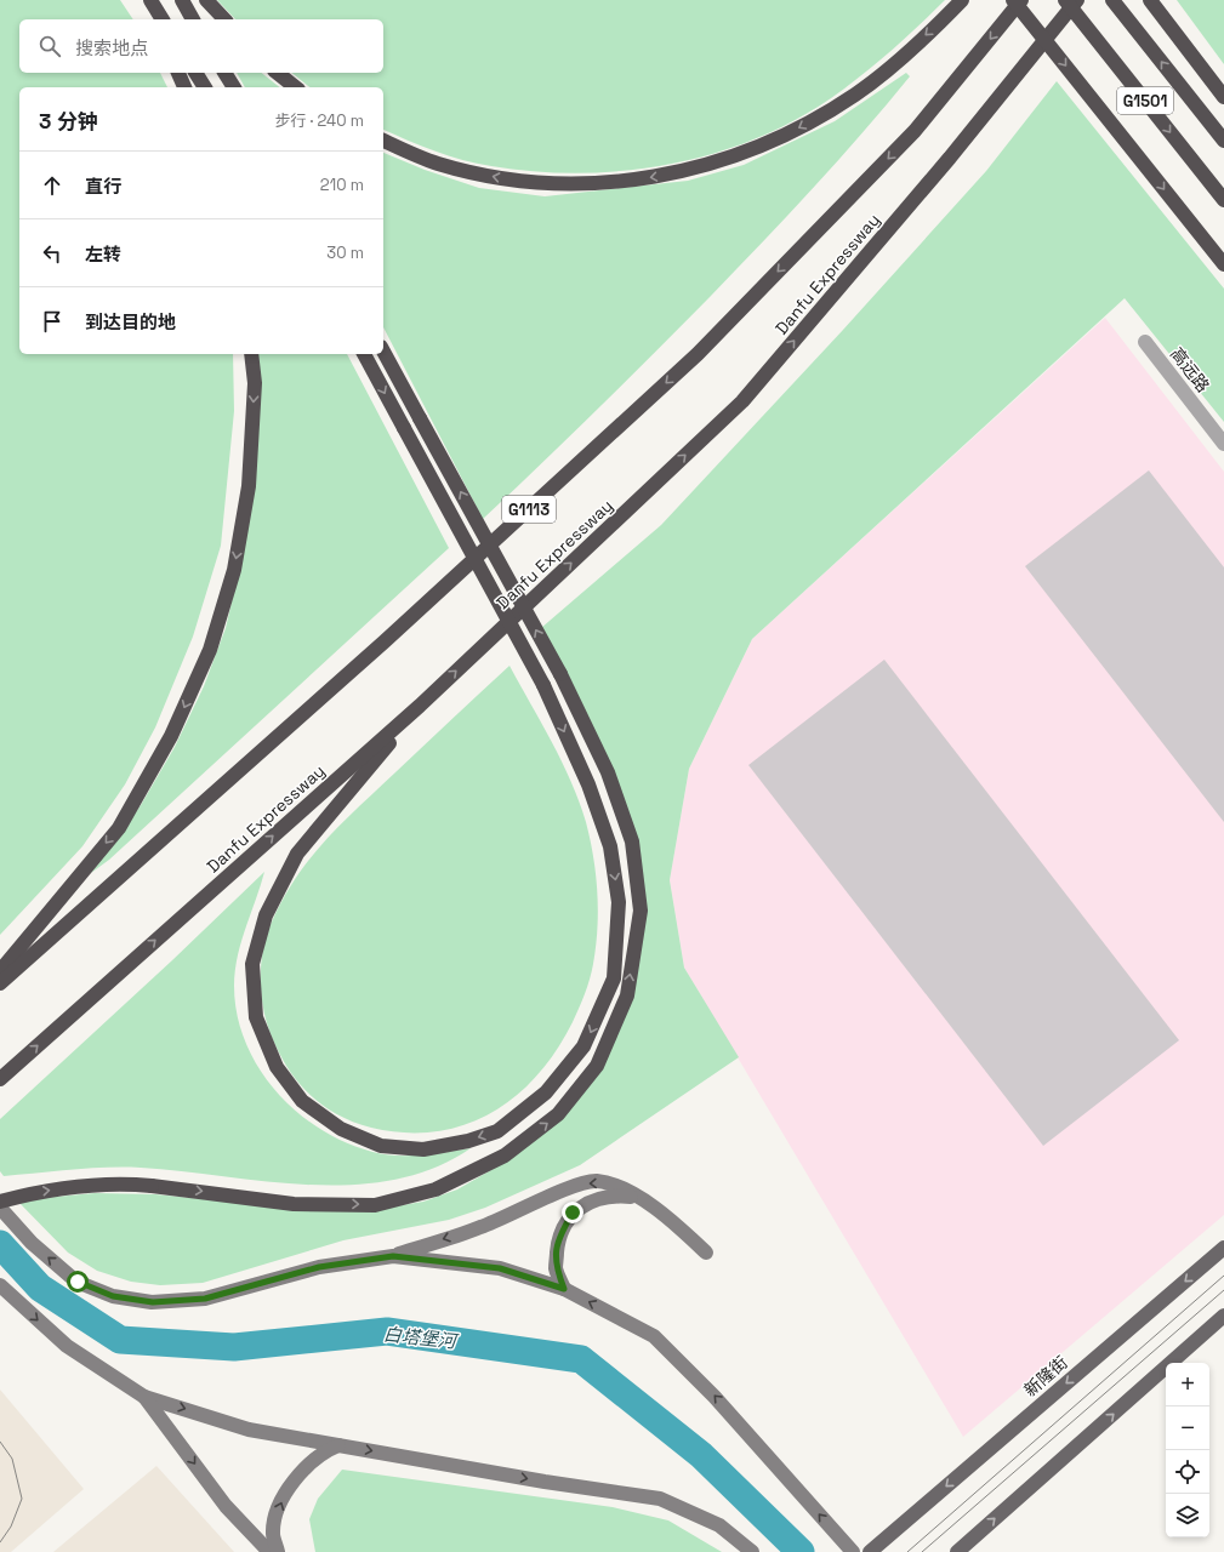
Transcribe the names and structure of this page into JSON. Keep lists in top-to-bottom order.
{
  "streets": {
    "highway": ["G1501", "Danfu Expressway", "G1113"],
    "main road": ["新隆街"],
    "street": ["高远路"]
  },
  "water": ["白塔堡河"],
  "page": {
    "search": "搜索地点",
    "heading": ["3 分钟", "步行 · 240 m"],
    "list": [
      ["直行", "210 m"],
      ["左转", "30 m"],
      "到达目的地"
    ],
    "map_buttons": ["+", "−"]
  }
}
